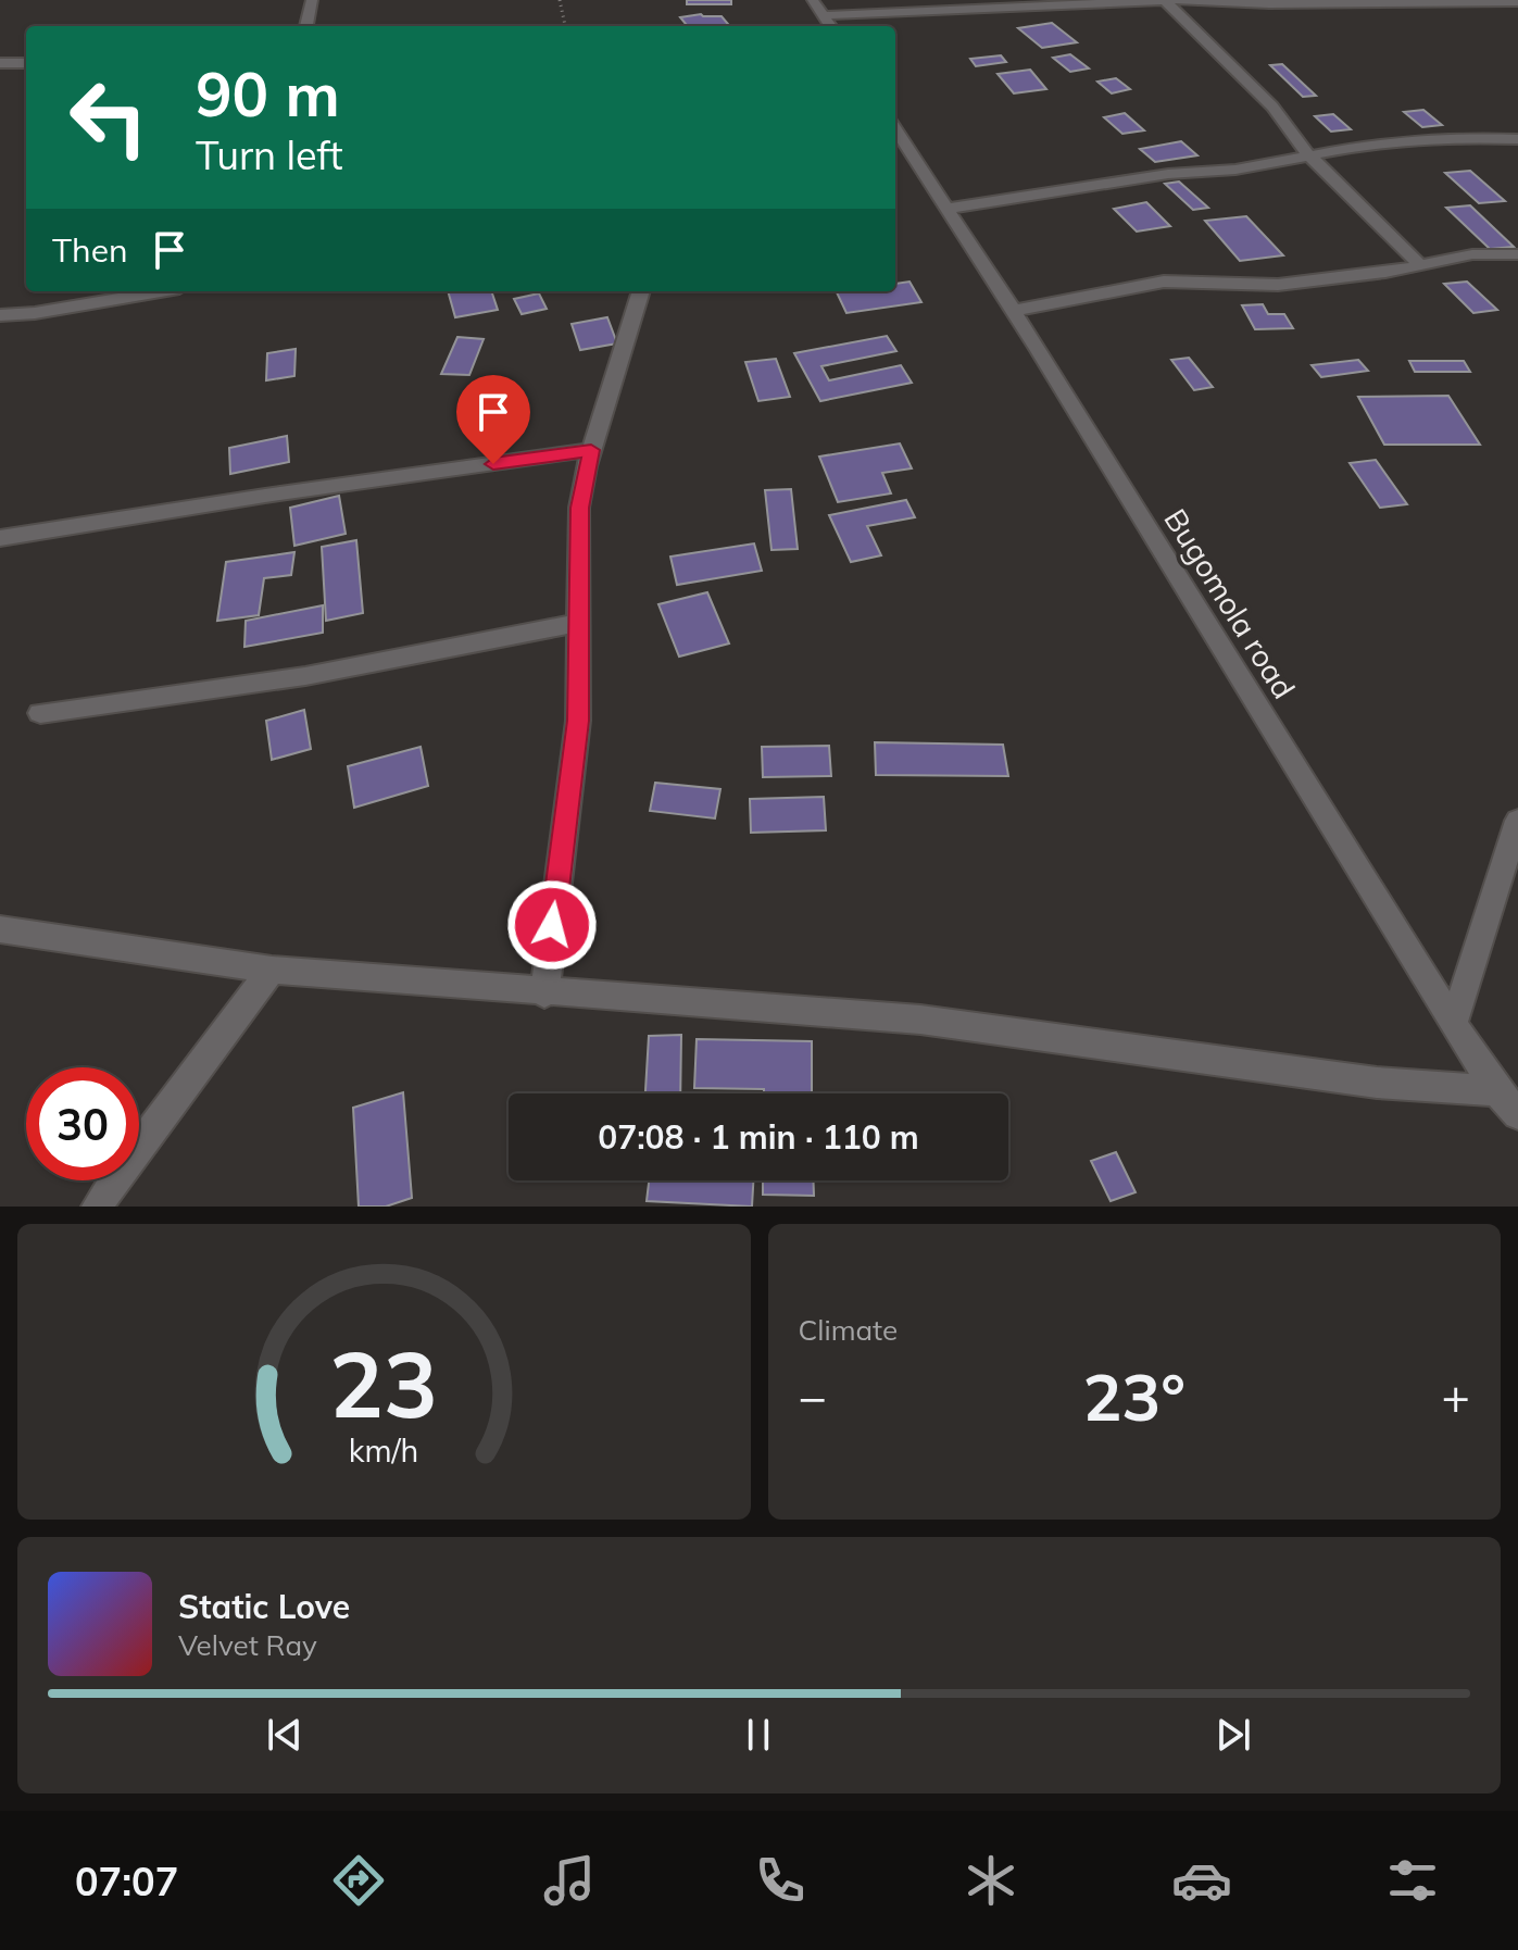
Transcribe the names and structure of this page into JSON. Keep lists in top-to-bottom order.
{
  "streets": {
    "street": ["Bugomola road"]
  },
  "page": {
    "turn": ["90 m", "Turn left"],
    "then": "Then",
    "limit": "30",
    "trip": "07:08 · 1 min · 110 m",
    "tile": "Climate",
    "heat": ["−", "23°", "+"],
    "song": ["Static Love", "Velvet Ray"],
    "tabs": "07:07",
    "gauge": ["23", "km/h"]
  }
}
